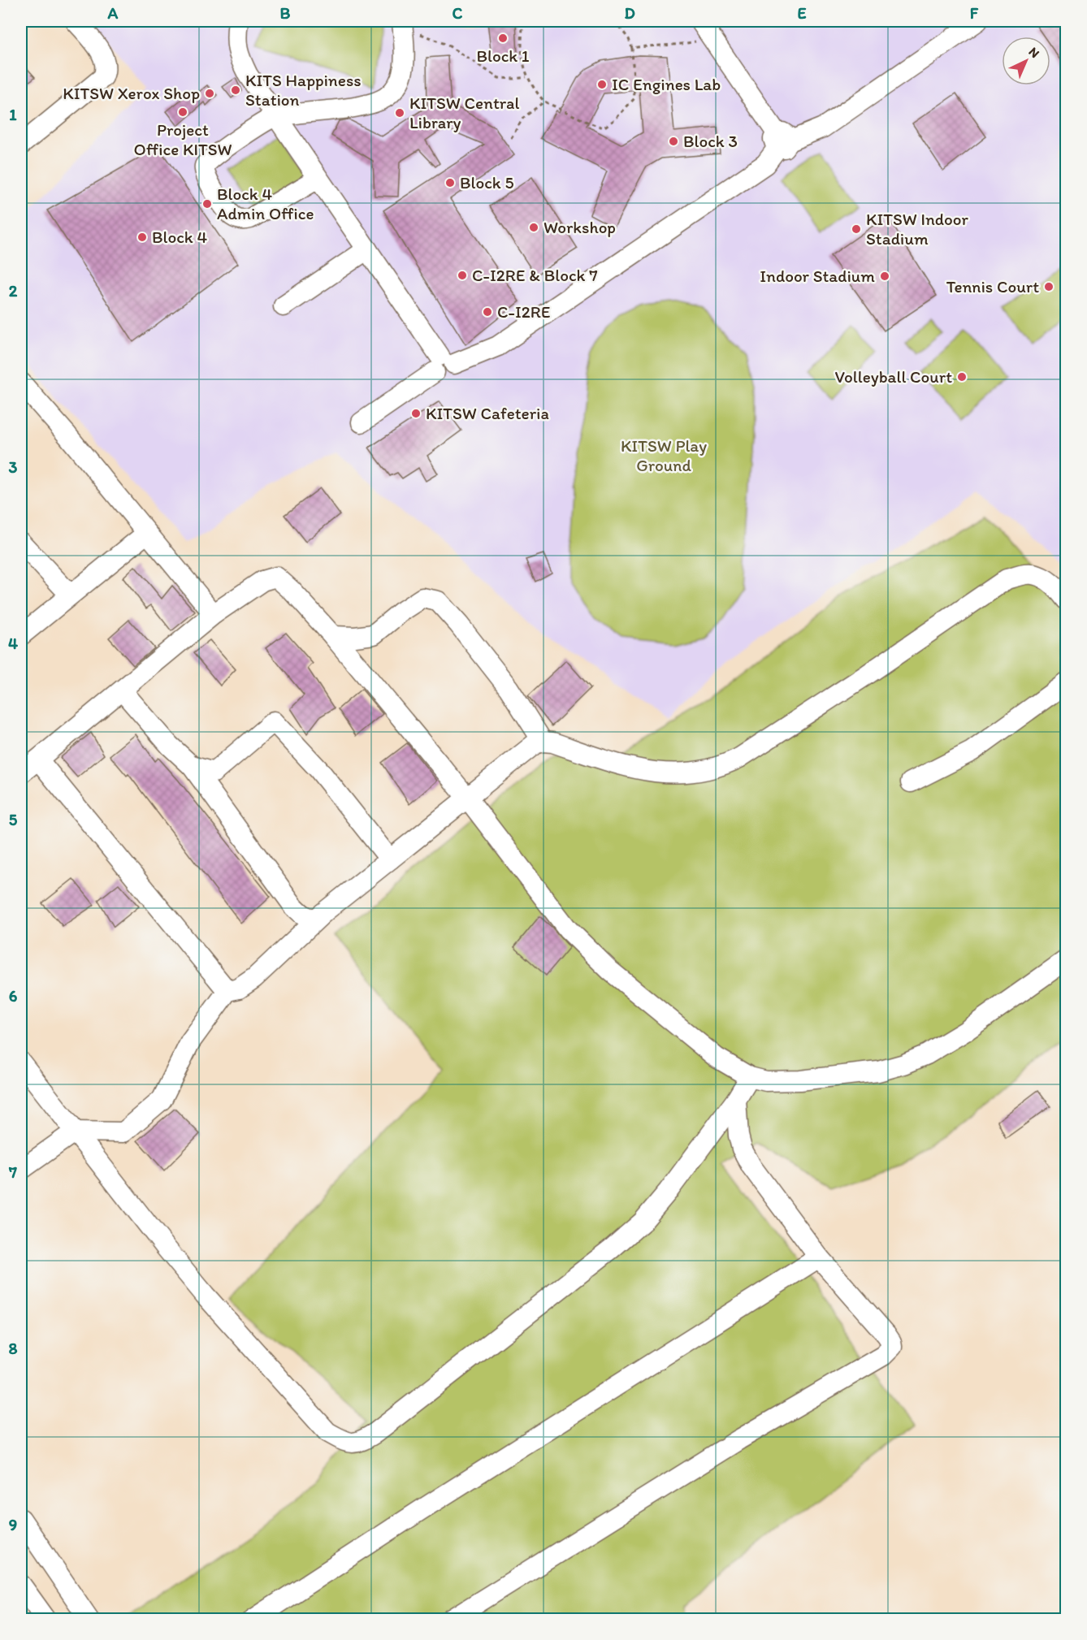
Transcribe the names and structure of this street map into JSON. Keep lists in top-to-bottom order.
{
  "parks": ["KITSW Play Ground"],
  "places": [
    "Block 1",
    "IC Engines Lab",
    "KITS Happiness Station",
    "KITSW Xerox Shop",
    "Project Office KITSW",
    "KITSW Central Library",
    "Block 3",
    "Block 5",
    "Block 4 Admin Office",
    "Workshop",
    "KITSW Indoor Stadium",
    "Block 4",
    "C-I2RE & Block 7",
    "Indoor Stadium",
    "Tennis Court",
    "C-I2RE",
    "Volleyball Court",
    "KITSW Cafeteria"
  ],
  "north": "top right",
  "grid": {
    "columns": [
      "A",
      "B",
      "C",
      "D",
      "E",
      "F"
    ],
    "rows": [
      "1",
      "2",
      "3",
      "4",
      "5",
      "6",
      "7",
      "8",
      "9"
    ]
  }
}
